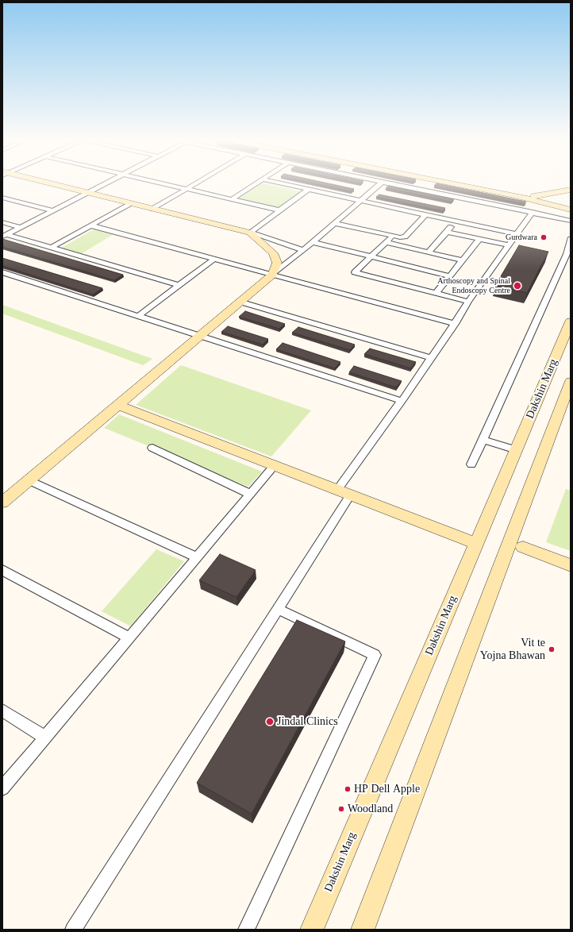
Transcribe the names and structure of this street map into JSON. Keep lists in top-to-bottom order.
{
  "streets": {
    "main road": ["Dakshin Marg"]
  },
  "places": [
    "Gurdwara",
    "Arthoscopy and Spinal Endoscopy Centre",
    "Vit te Yojna Bhawan",
    "Jindal Clinics",
    "HP Dell Apple",
    "Woodland"
  ]
}
